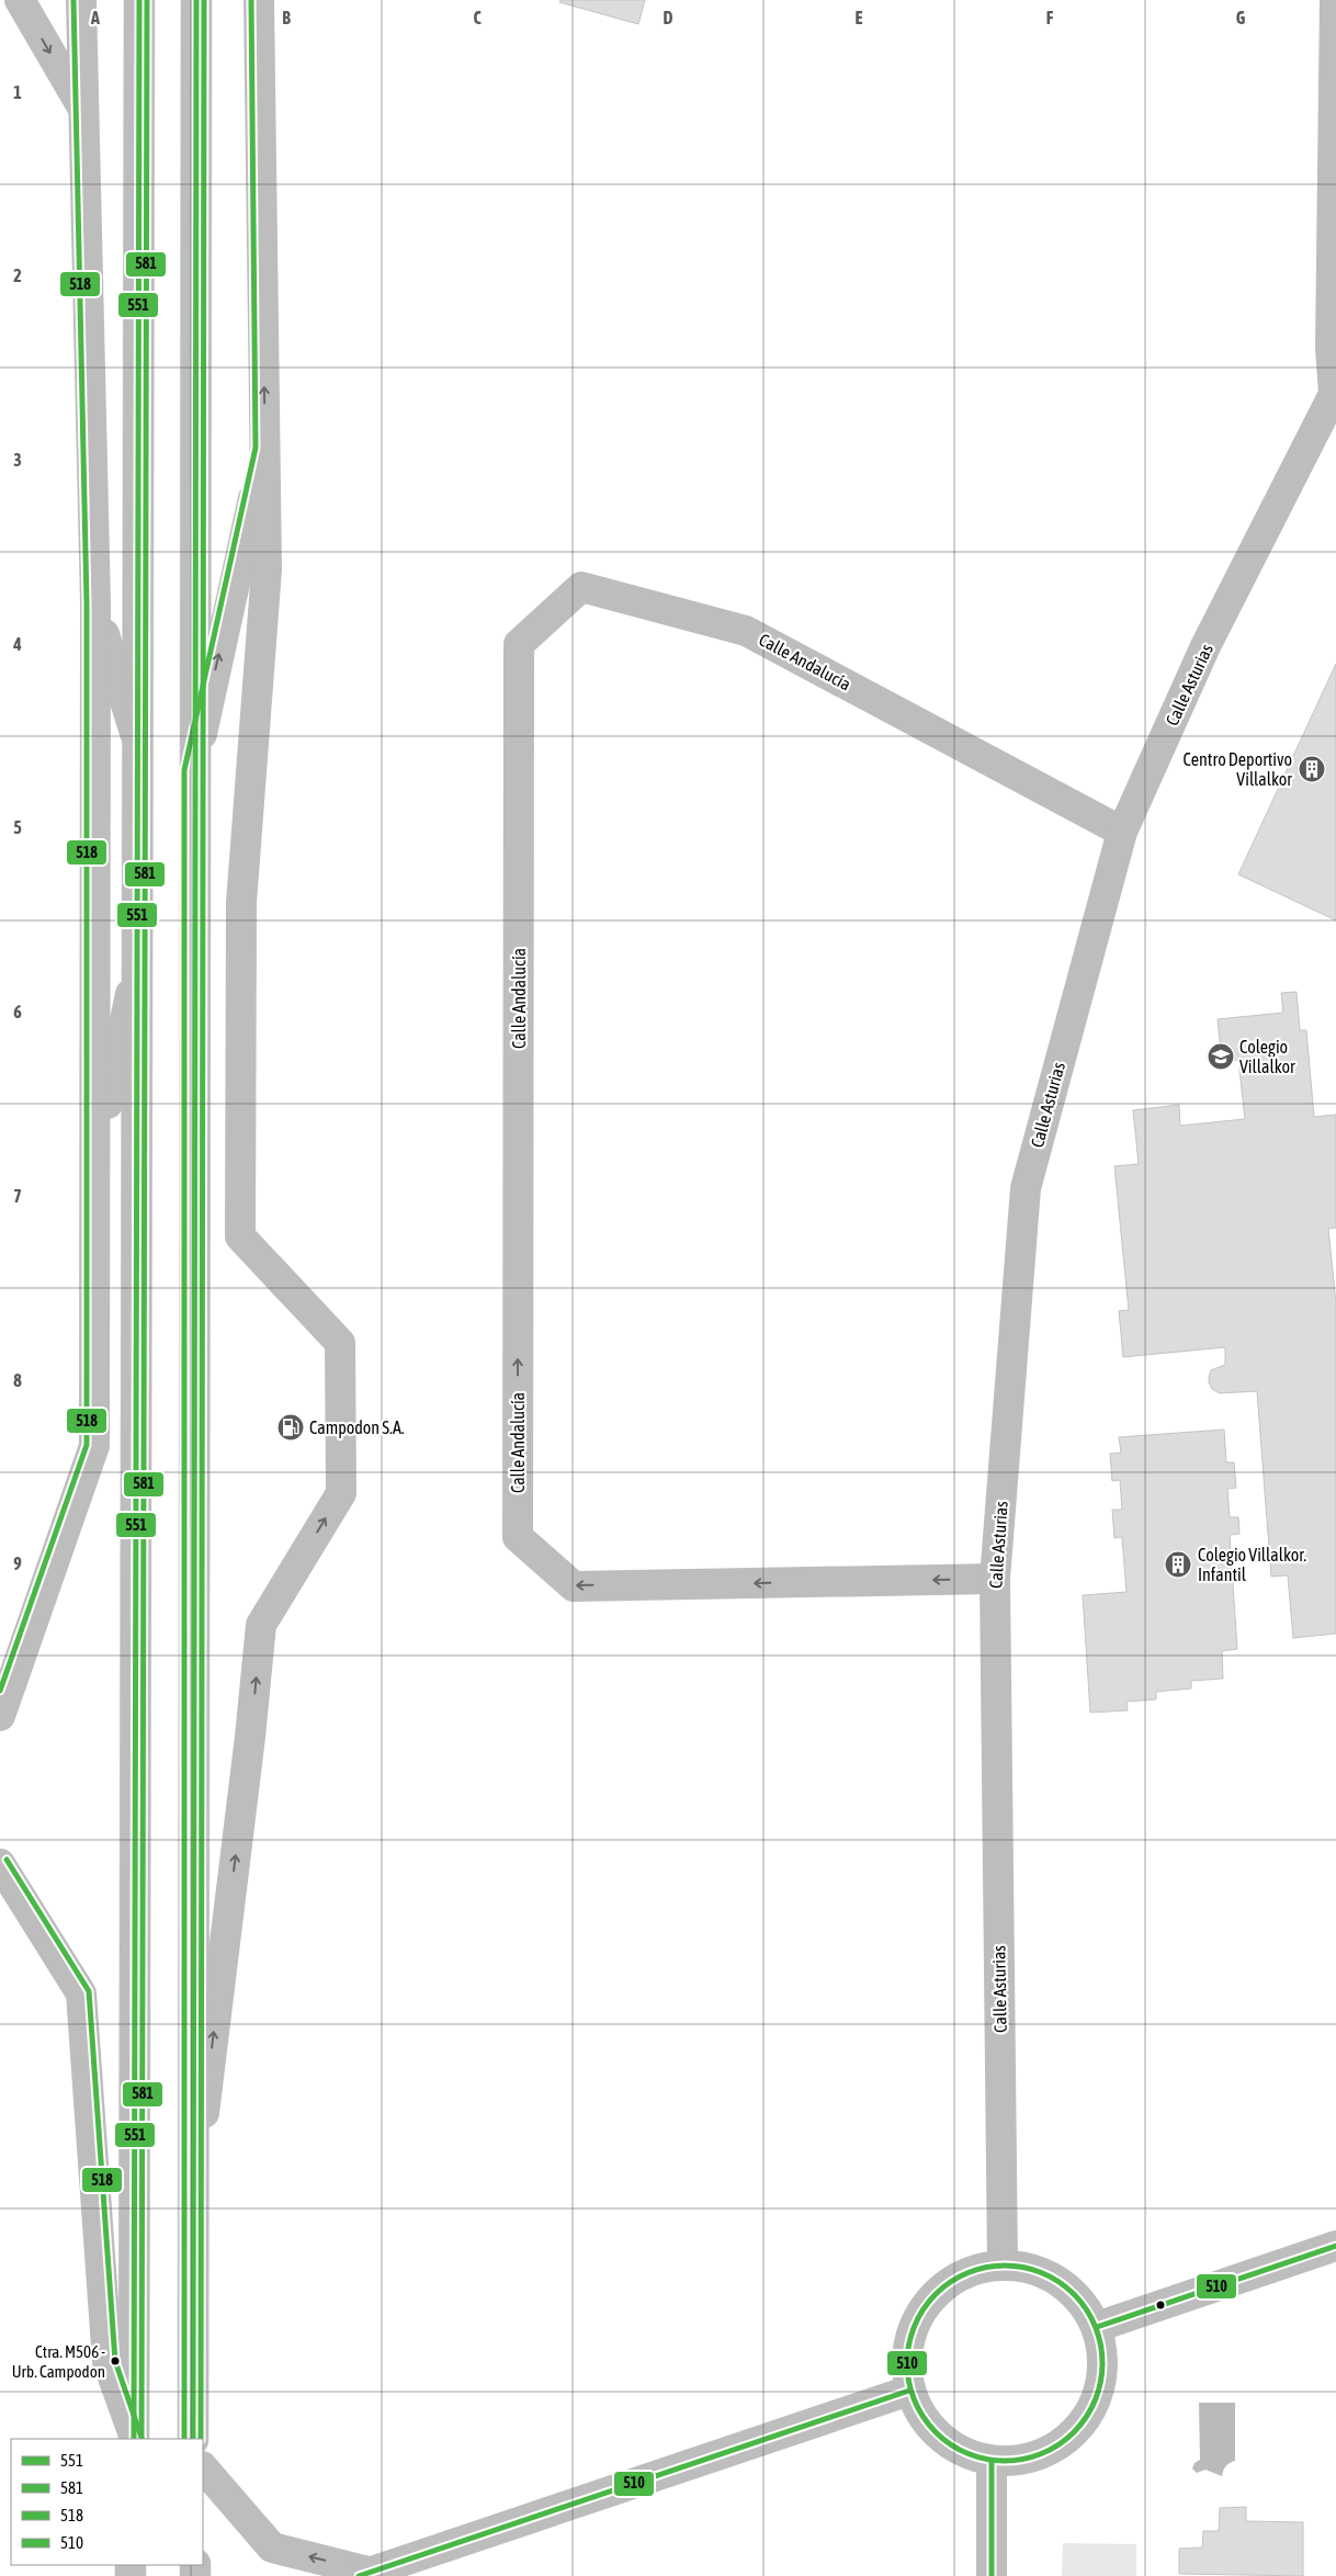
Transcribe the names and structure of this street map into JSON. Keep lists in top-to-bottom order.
{
  "streets": {
    "street": ["Calle Andalucía", "Calle Asturias"]
  },
  "crossings": [
    ["Calle Andalucía", "Calle Asturias"]
  ],
  "places": {
    "building": ["Centro Deportivo Villalkor", "Colegio Villalkor. Infantil"],
    "school or university": ["Colegio Villalkor"],
    "fuel station": ["Campodon S.A."],
    "other": ["Ctra. M506 - Urb. Campodon"]
  },
  "lines": [
    "transit line 551",
    "transit line 581",
    "transit line 518",
    "transit line 510"
  ],
  "legend": [
    "551",
    "581",
    "518",
    "510"
  ],
  "grid": {
    "columns": [
      "A",
      "B",
      "C",
      "D",
      "E",
      "F",
      "G"
    ],
    "rows": [
      "1",
      "2",
      "3",
      "4",
      "5",
      "6",
      "7",
      "8",
      "9"
    ]
  }
}
